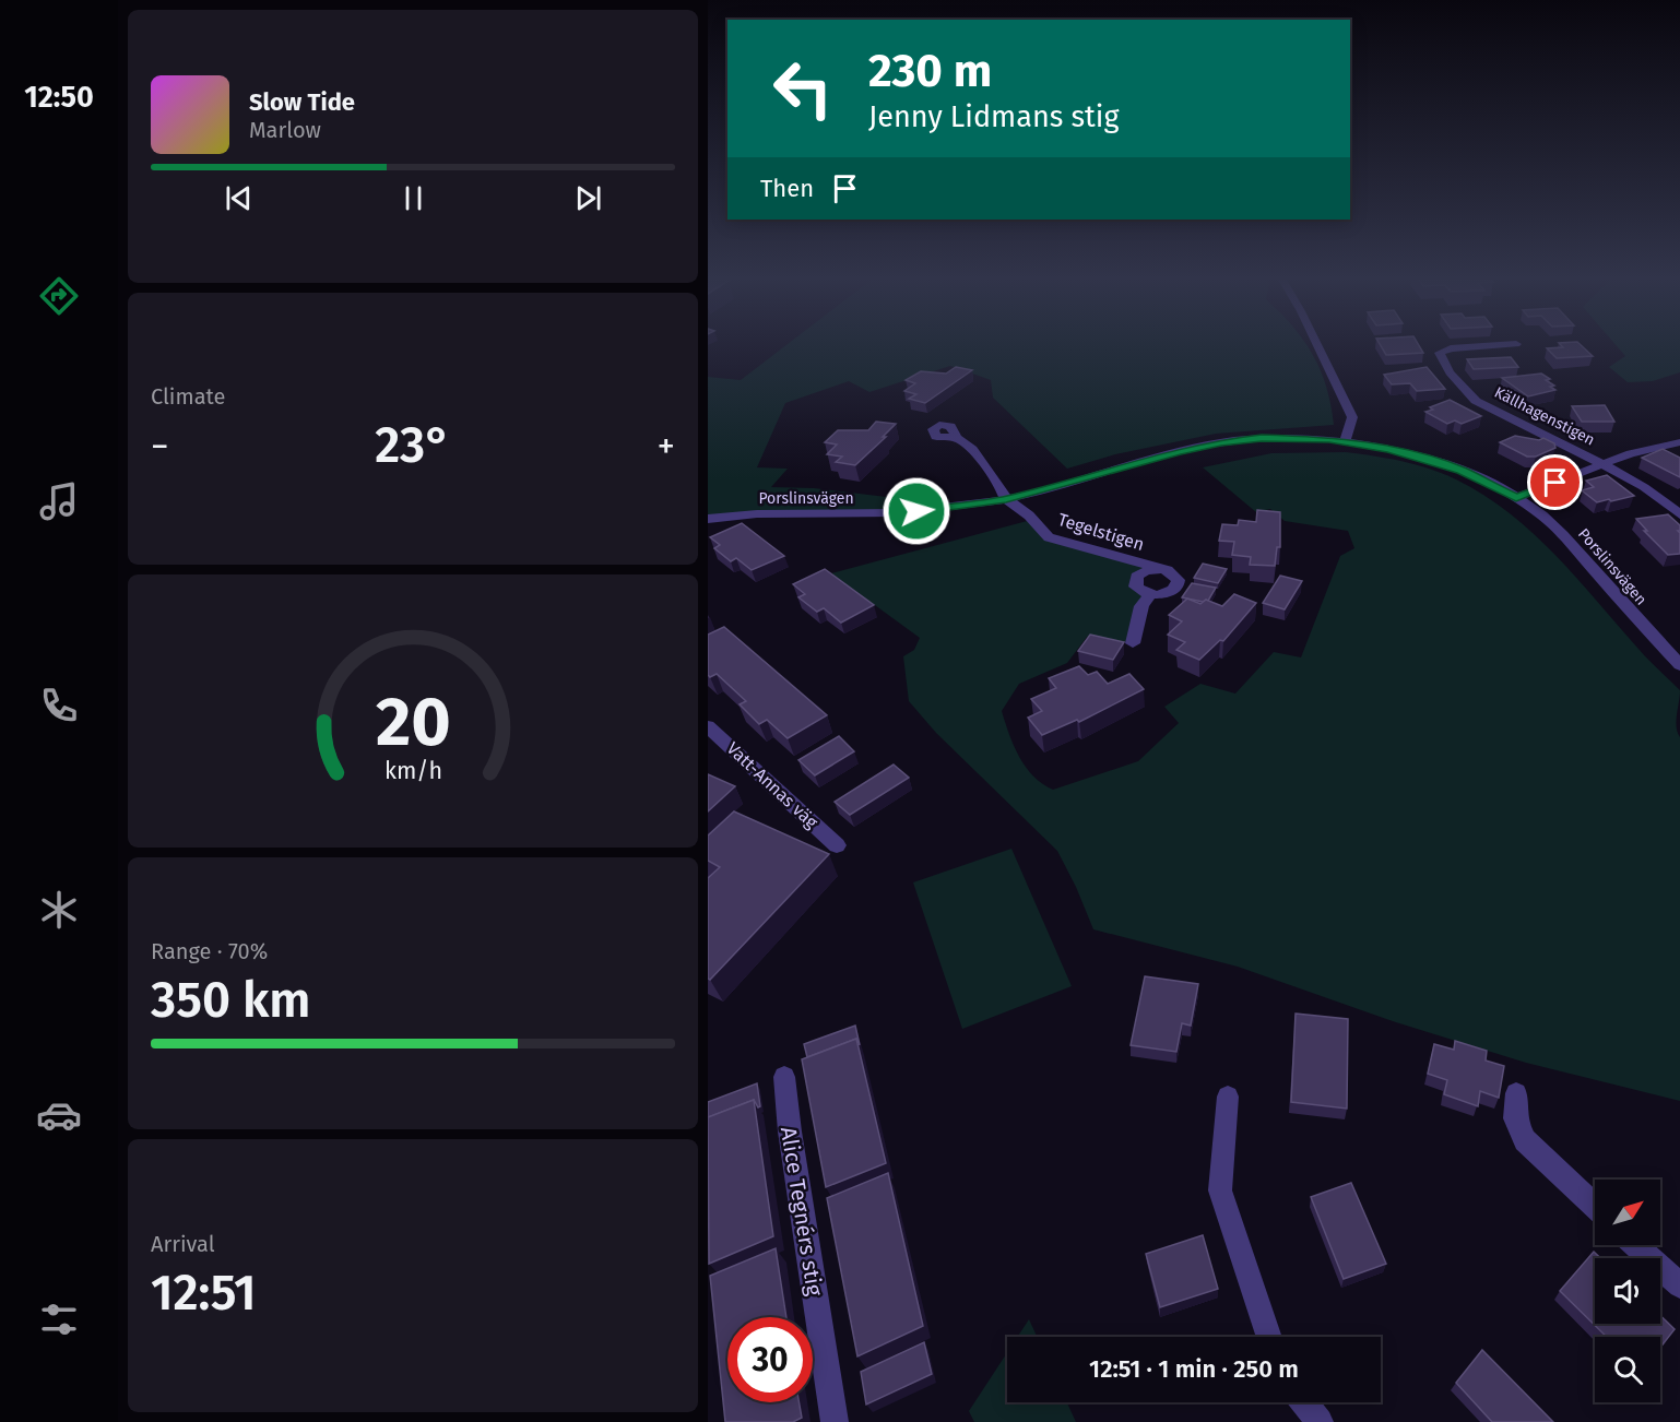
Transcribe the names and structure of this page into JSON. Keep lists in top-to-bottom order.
{
  "streets": {
    "street": [
      "Källhagenstigen",
      "Porslinsvägen",
      "Tegelstigen",
      "Vatt-Annas väg",
      "Alice Tegnérs stig"
    ]
  },
  "crossings": [
    ["Porslinsvägen", "Tegelstigen"]
  ],
  "north": "top right",
  "page": {
    "tabs": "12:50",
    "turn": ["230 m", "Jenny Lidmans stig"],
    "song": ["Slow Tide", "Marlow"],
    "then": "Then",
    "tile": [
      "Climate",
      ["Range · 70%", "350 km"],
      ["Arrival", "12:51"]
    ],
    "heat": ["−", "23°", "+"],
    "limit": "30",
    "trip": "12:51 · 1 min · 250 m",
    "gauge": ["20", "km/h"]
  }
}
